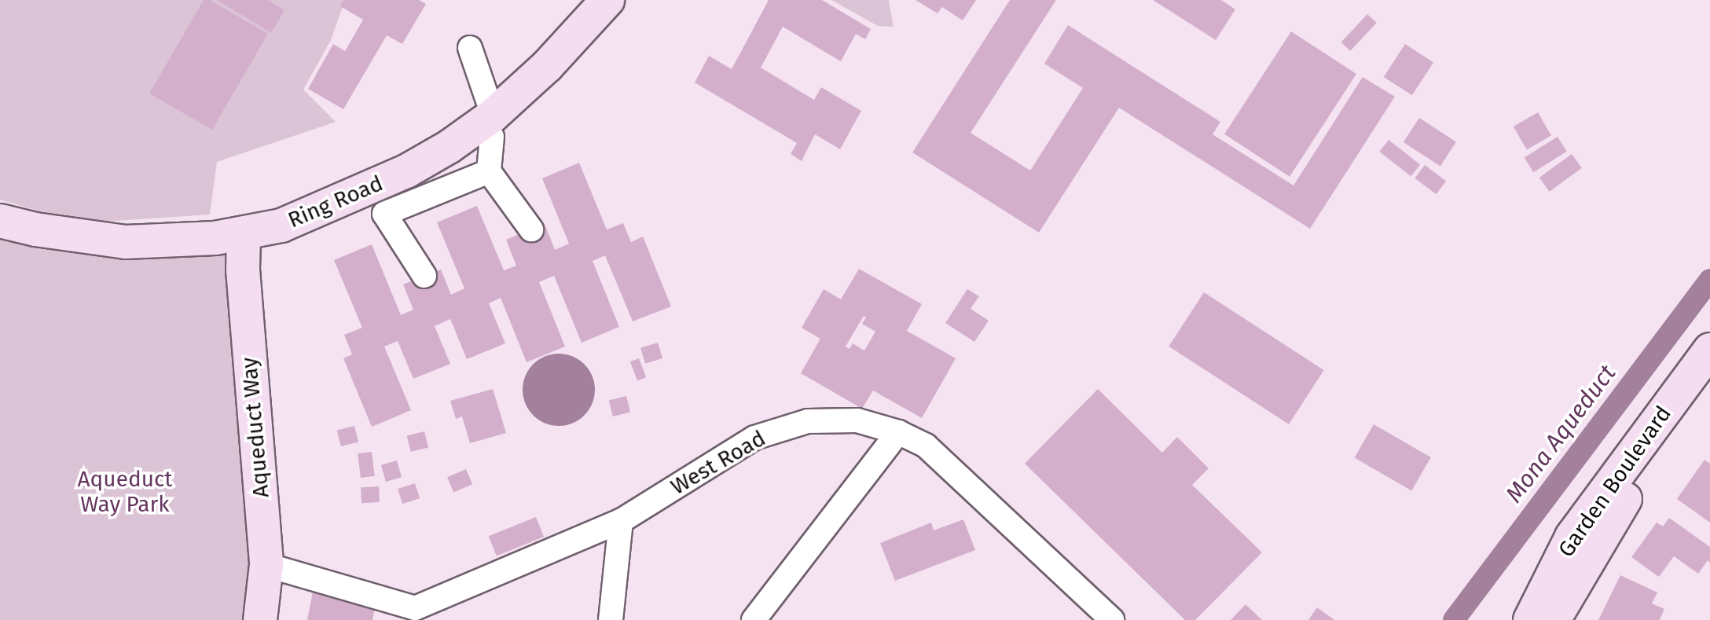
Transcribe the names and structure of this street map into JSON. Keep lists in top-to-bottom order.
{
  "streets": {
    "street": [
      "Ring Road",
      "Aqueduct Way",
      "West Road",
      "Garden Boulevard"
    ]
  },
  "crossings": [
    ["Ring Road", "Aqueduct Way"],
    ["Aqueduct Way", "West Road"]
  ],
  "water": ["Mona Aqueduct"],
  "parks": ["Aqueduct Way Park"]
}
